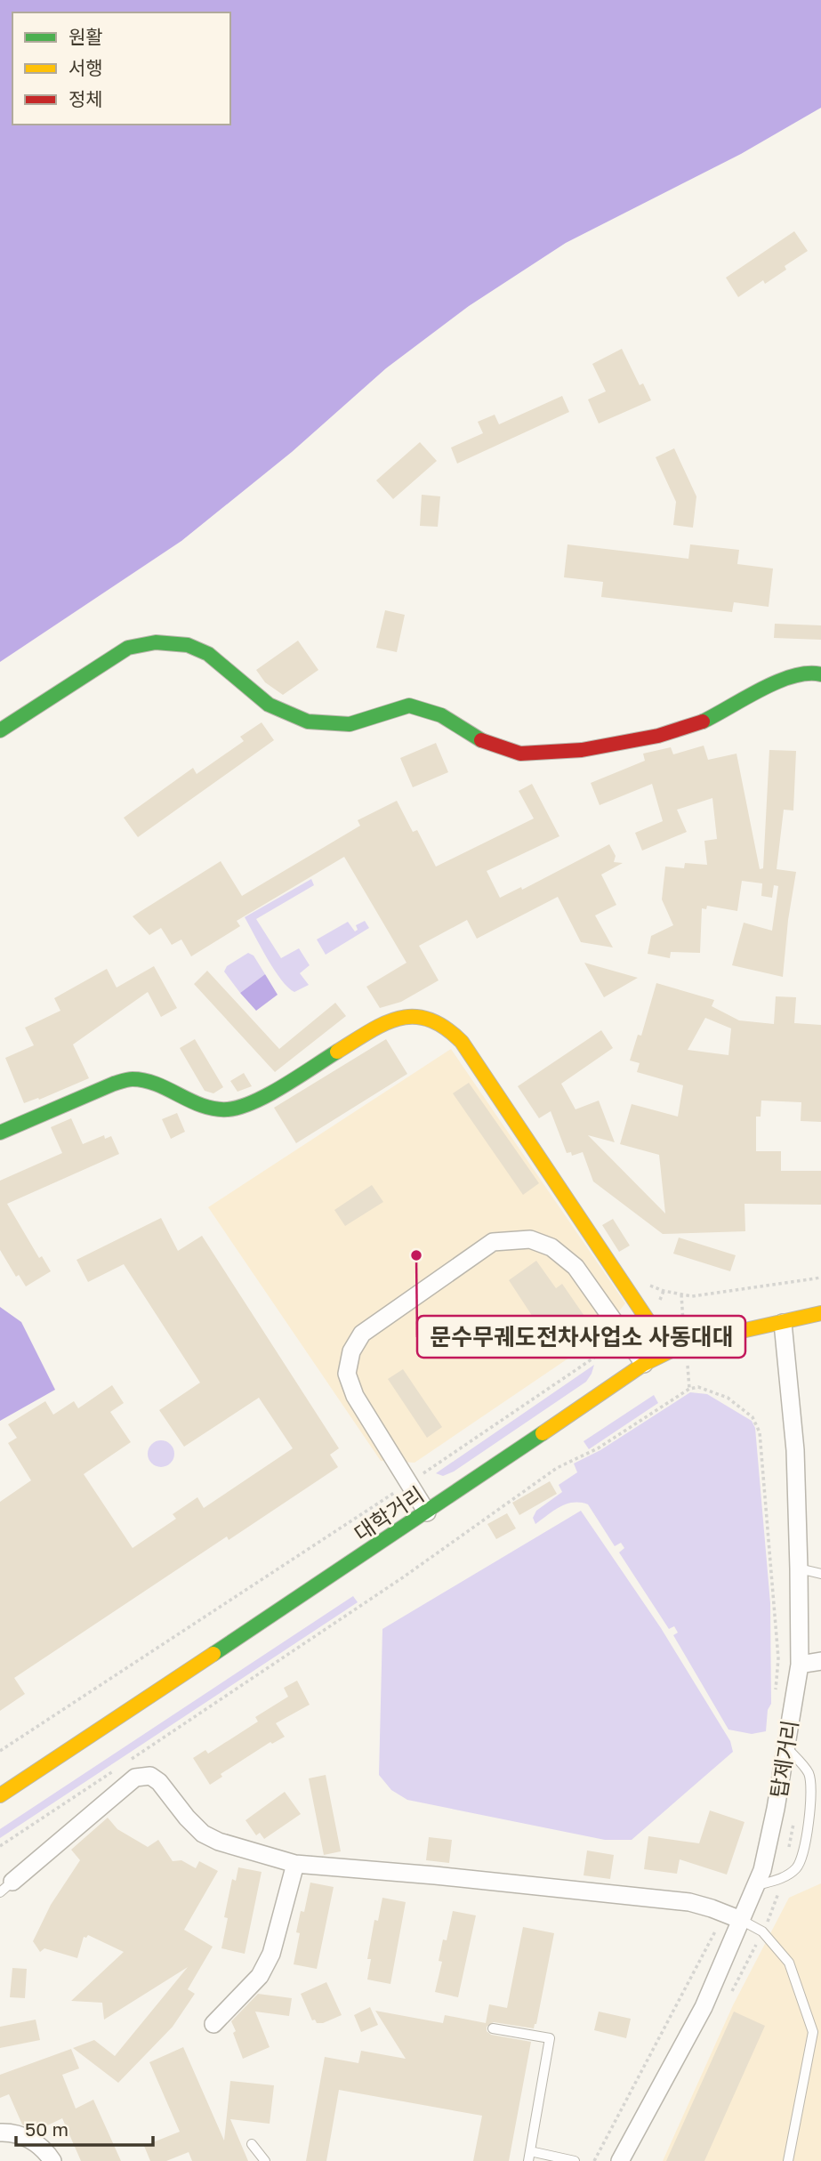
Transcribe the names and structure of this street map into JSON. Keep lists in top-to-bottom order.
{
  "streets": {
    "street": ["대학거리", "탑제거리"]
  },
  "crossings": [
    ["대학거리", "탑제거리"]
  ],
  "places": ["문수무궤도전차사업소 사동대대"],
  "legend": ["원활", "서행", "정체"],
  "scale_bar": "50 m"
}
